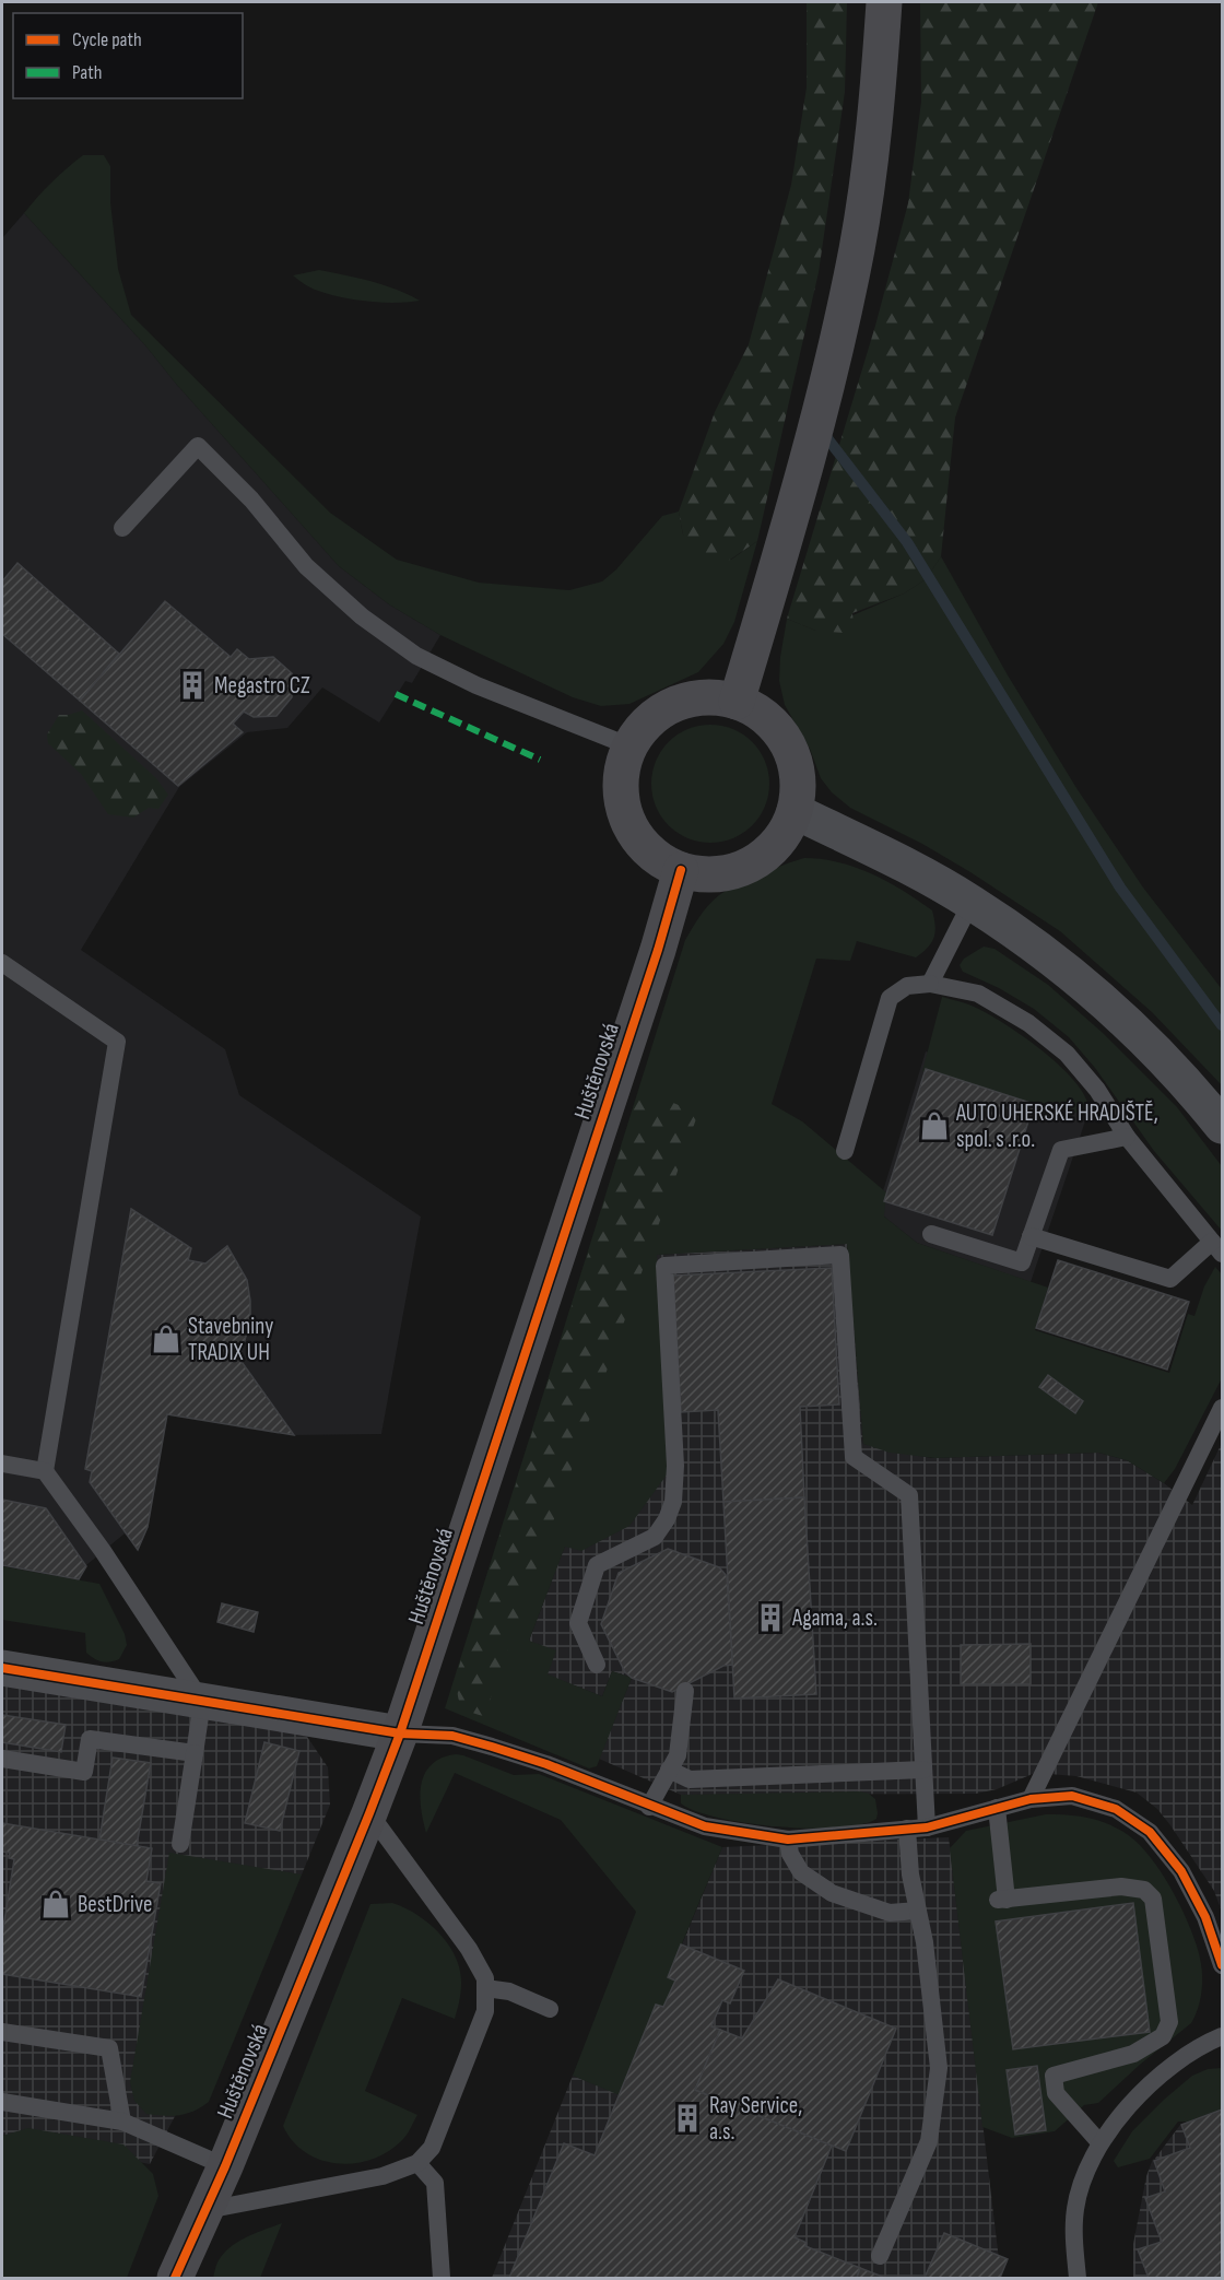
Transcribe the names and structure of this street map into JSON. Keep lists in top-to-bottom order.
{
  "streets": {
    "street": ["Huštěnovská"]
  },
  "places": {
    "building": ["Megastro CZ", "Agama, a.s.", "Ray Service, a.s."],
    "shop": ["AUTO UHERSKÉ HRADIŠTĚ, spol. s .r.o.", "Stavebniny TRADIX UH", "BestDrive"]
  },
  "legend": ["Cycle path", "Path"]
}
